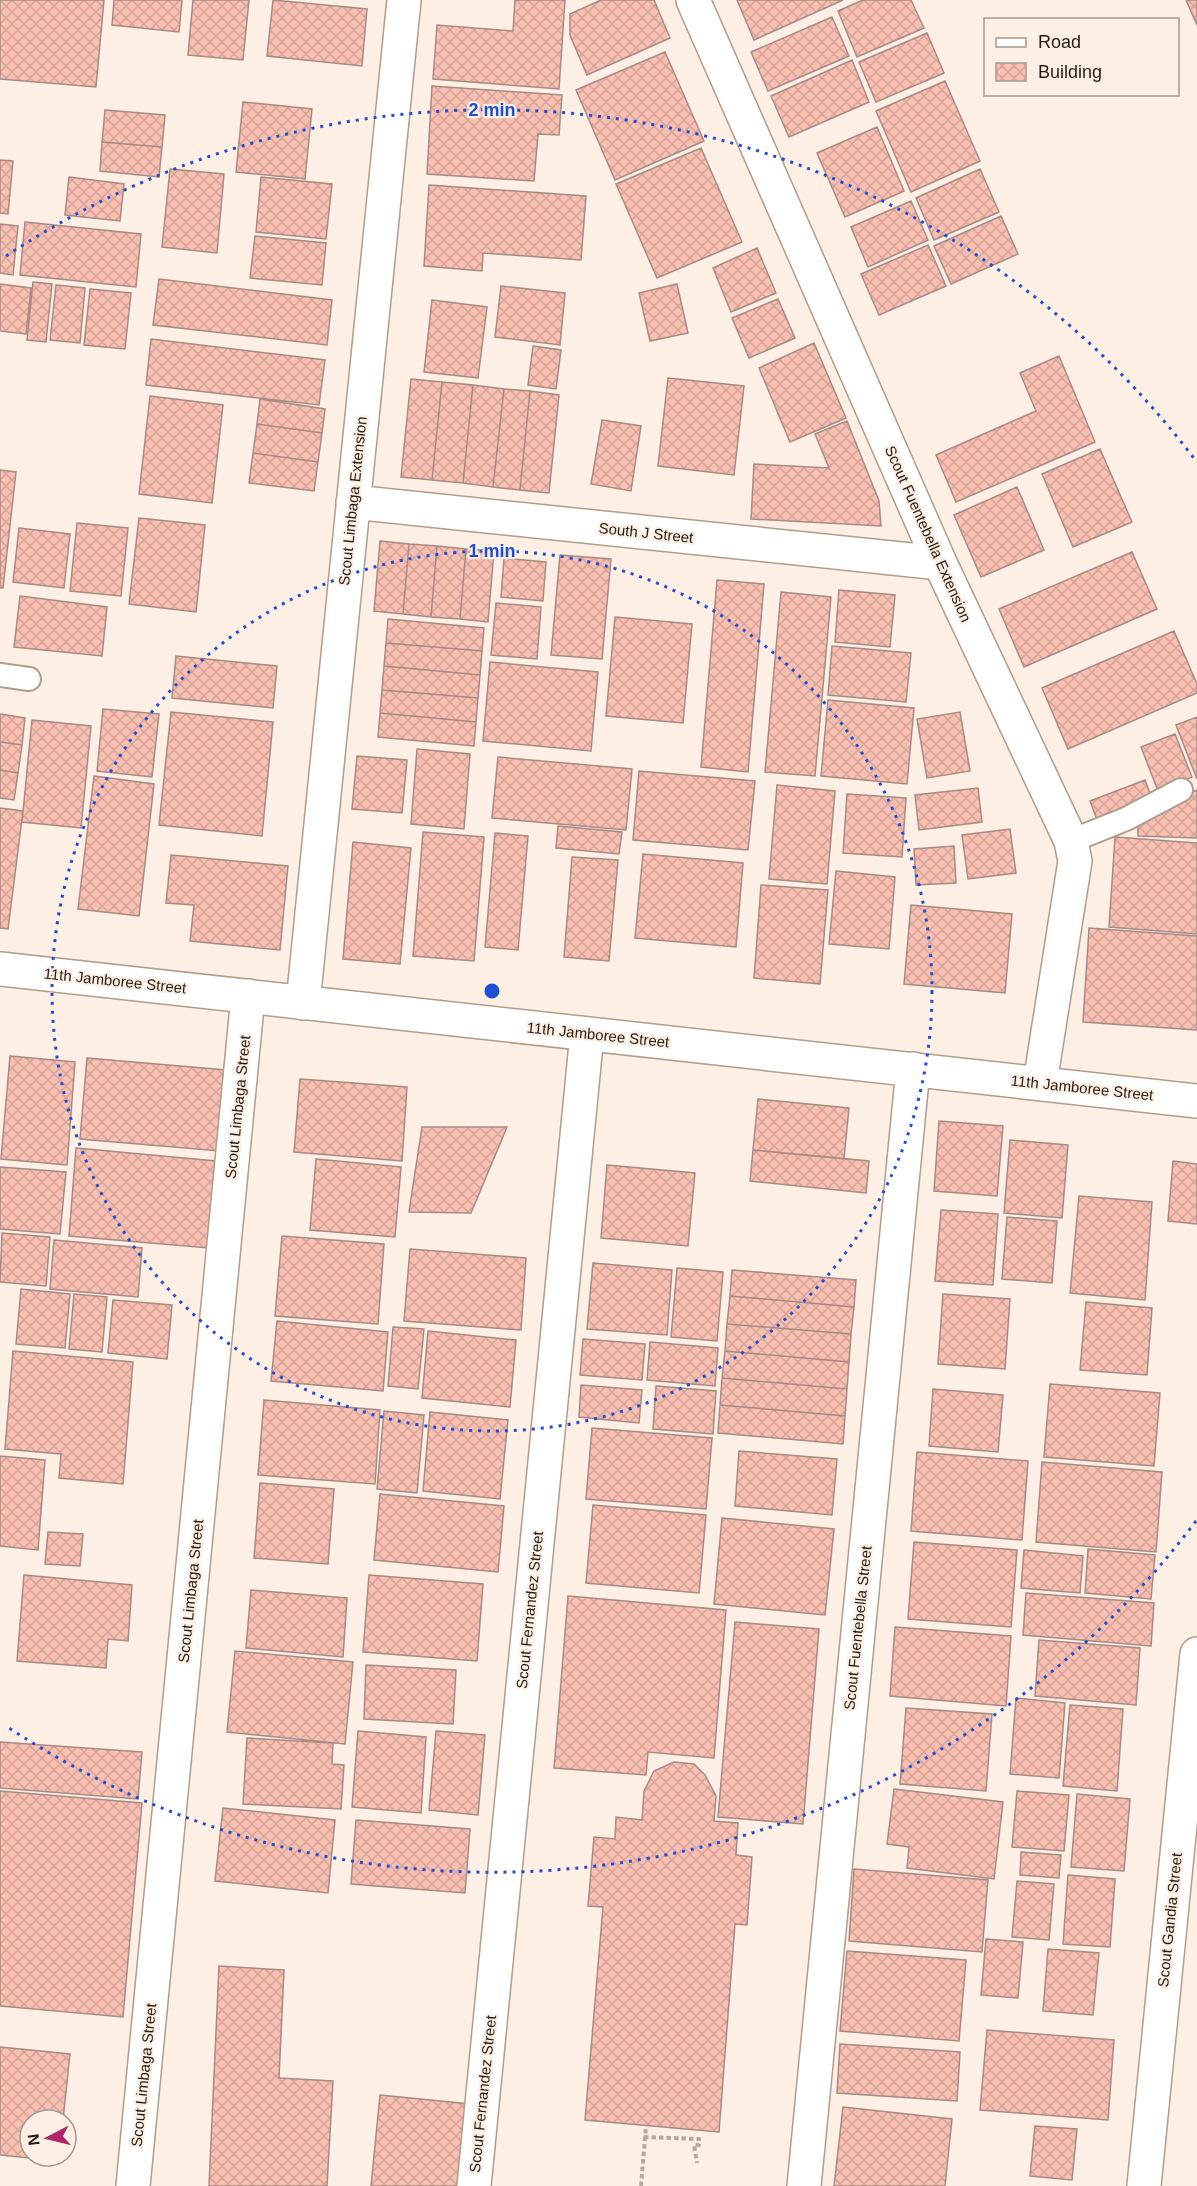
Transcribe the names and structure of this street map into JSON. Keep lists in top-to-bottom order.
{
  "streets": {
    "street": [
      "Scout Limbaga Extension",
      "South J Street",
      "Scout Fuentebella Extension",
      "11th Jamboree Street",
      "Scout Limbaga Street",
      "Scout Fernandez Street",
      "Scout Fuentebella Street",
      "Scout Gandia Street"
    ]
  },
  "crossings": [
    ["Scout Limbaga Extension", "South J Street"],
    ["Scout Limbaga Extension", "11th Jamboree Street"],
    ["South J Street", "Scout Fuentebella Extension"],
    ["Scout Fuentebella Extension", "11th Jamboree Street"],
    ["11th Jamboree Street", "Scout Limbaga Street"],
    ["11th Jamboree Street", "Scout Fernandez Street"],
    ["11th Jamboree Street", "Scout Fuentebella Street"]
  ],
  "legend": ["Road", "Building"],
  "north": "left",
  "rings": ["2 min", "1 min"]
}
